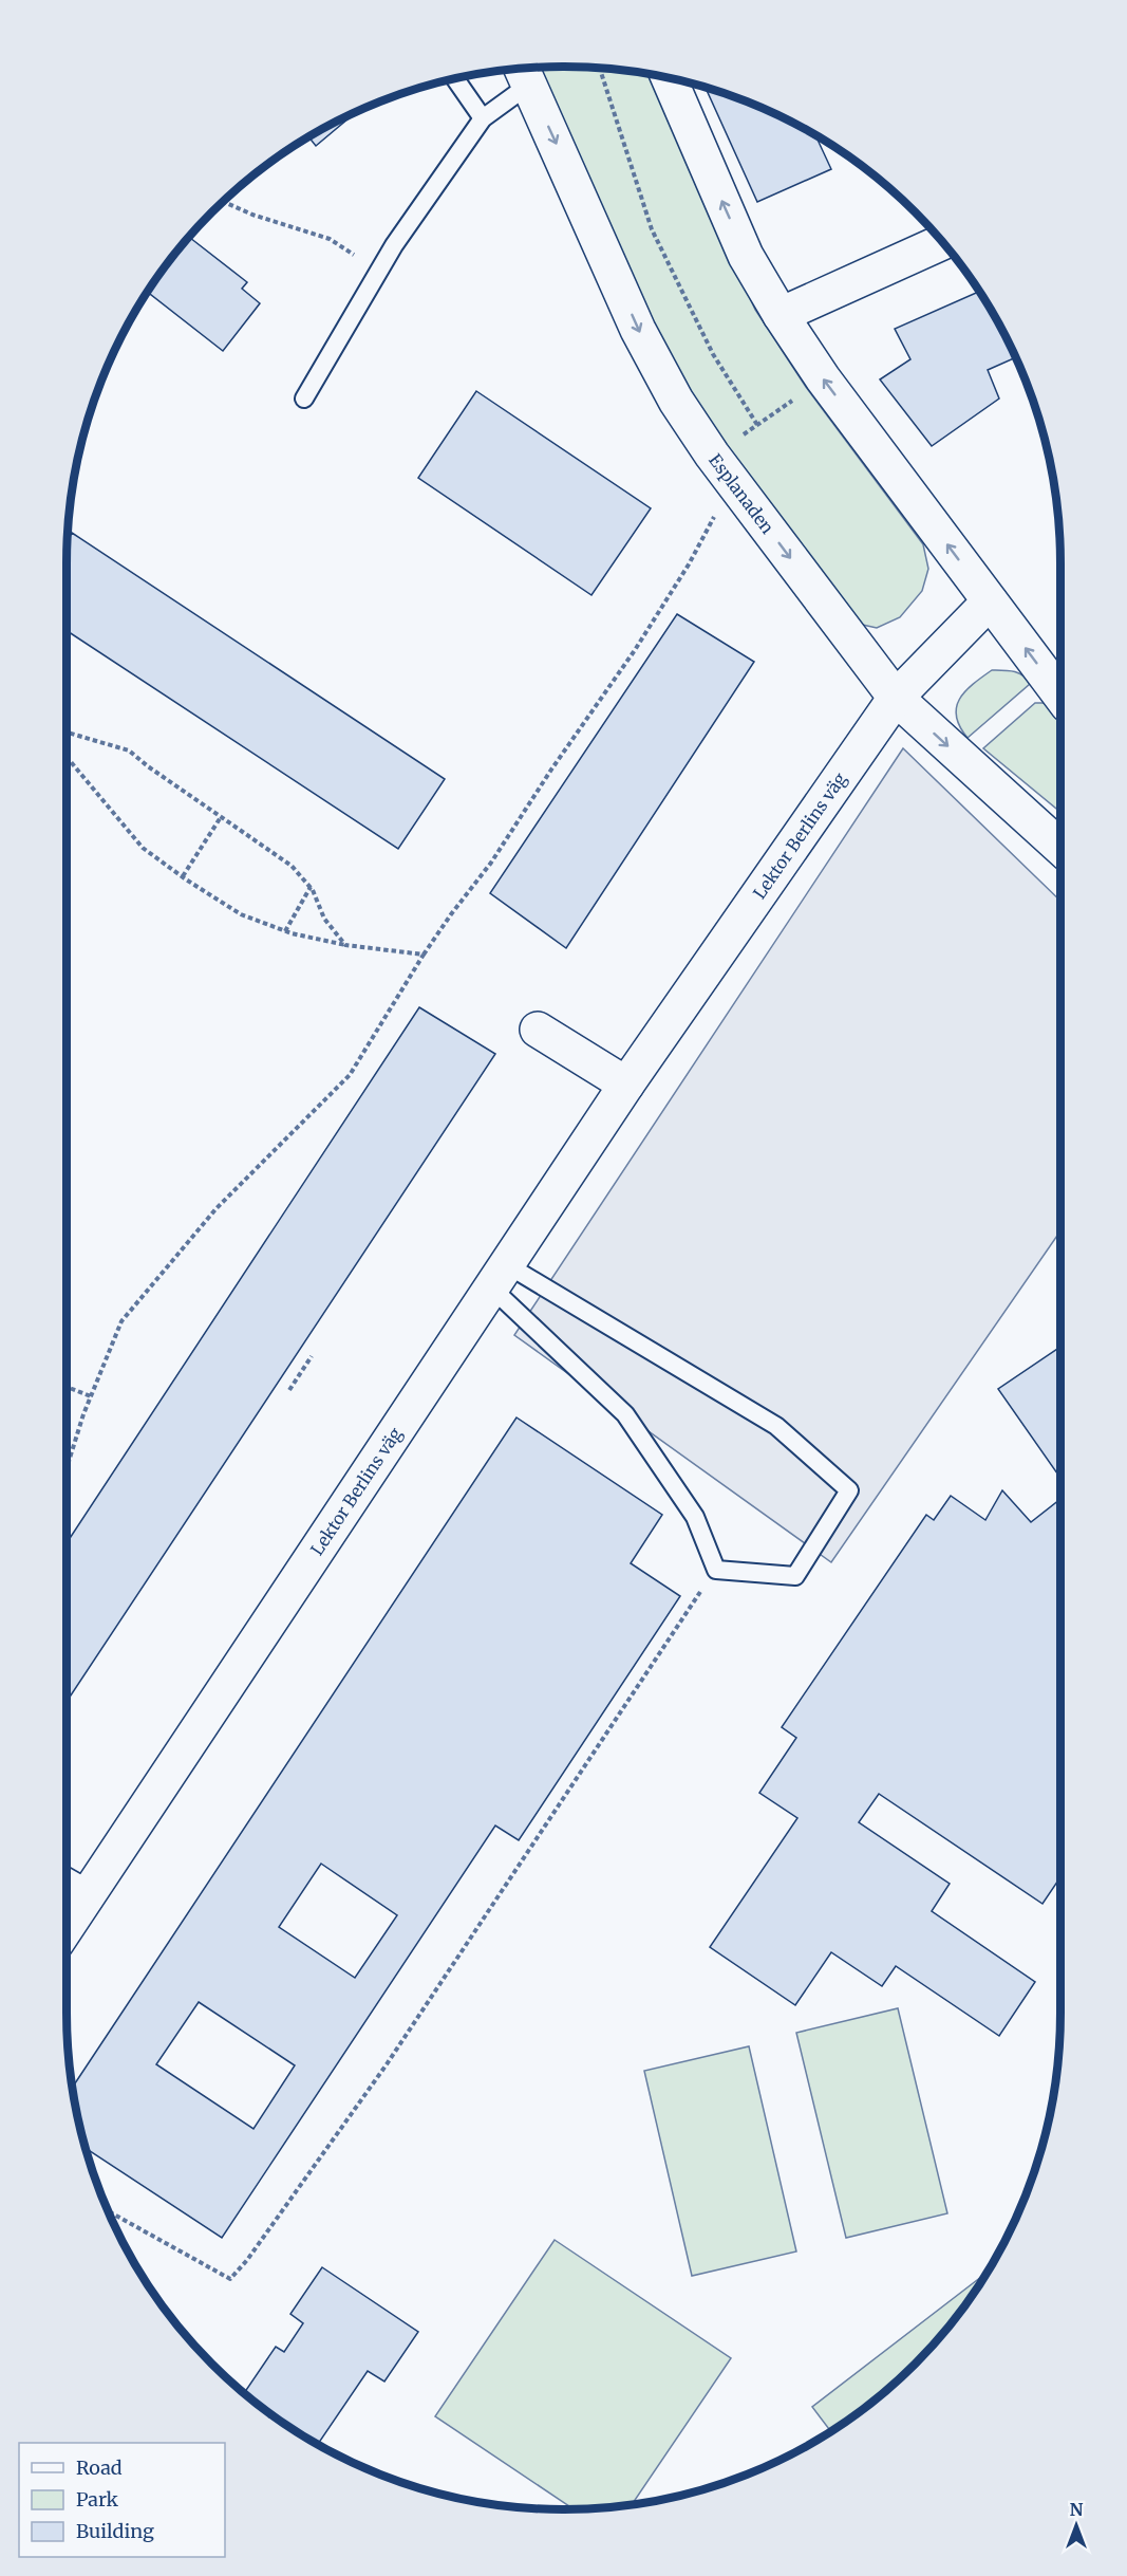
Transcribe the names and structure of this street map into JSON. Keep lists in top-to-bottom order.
{
  "streets": {
    "street": ["Esplanaden", "Lektor Berlins väg"]
  },
  "crossings": [
    ["Esplanaden", "Lektor Berlins väg"]
  ],
  "legend": ["Road", "Park", "Building"],
  "north": "top"
}
